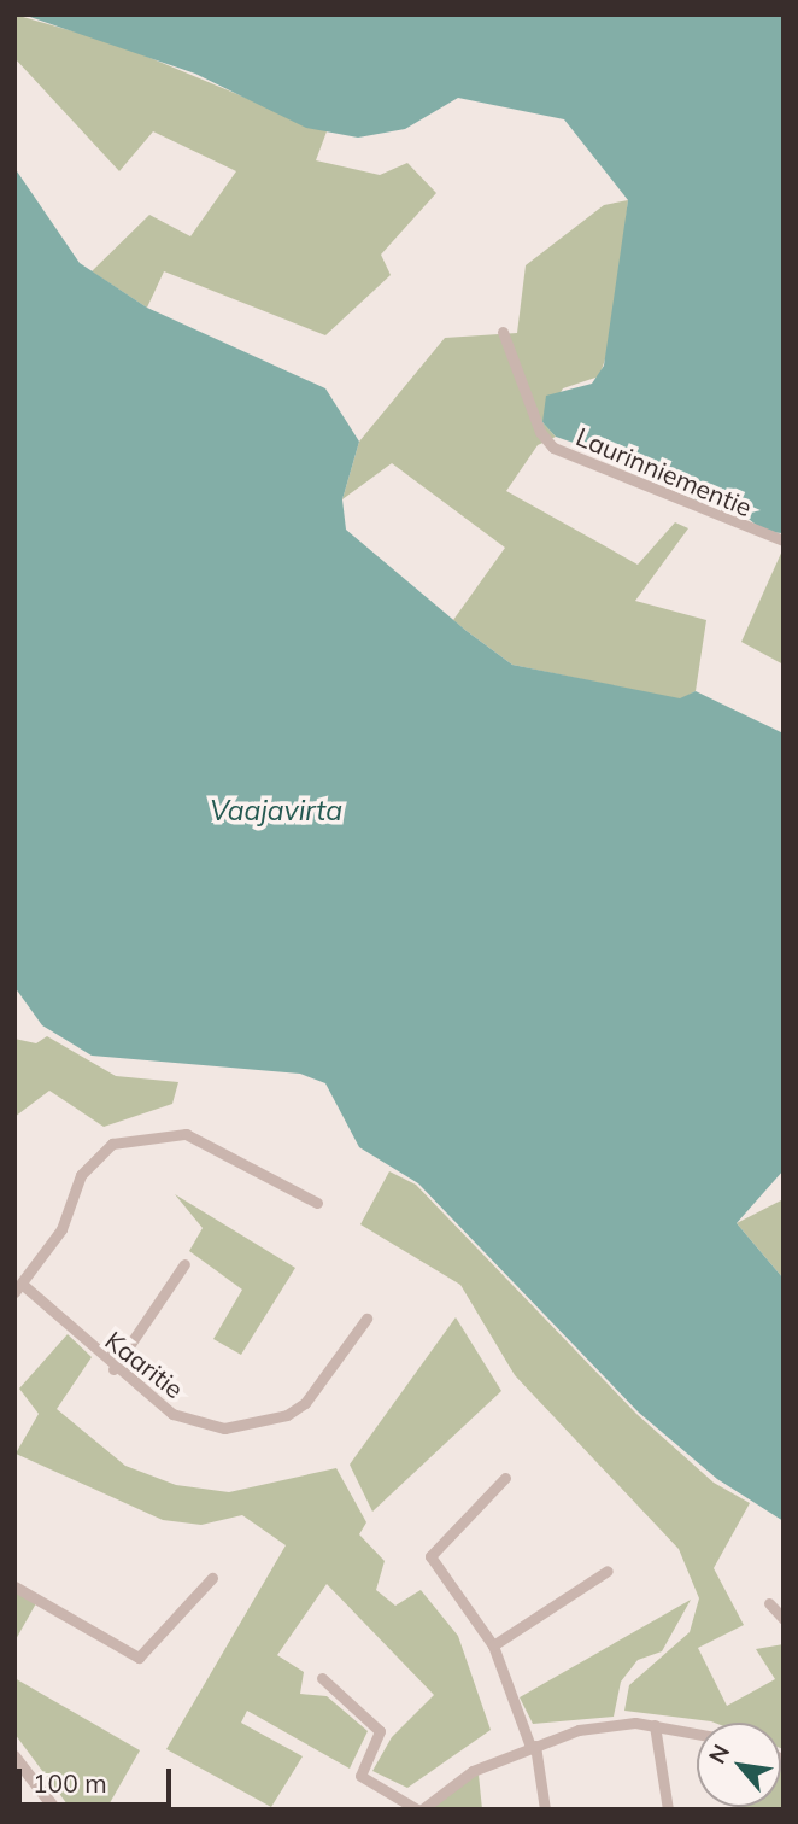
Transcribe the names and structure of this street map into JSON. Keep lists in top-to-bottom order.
{
  "streets": {
    "street": ["Laurinniementie", "Kaaritie"]
  },
  "water": ["Vaajavirta"],
  "scale_bar": "100 m",
  "north": "top left"
}
